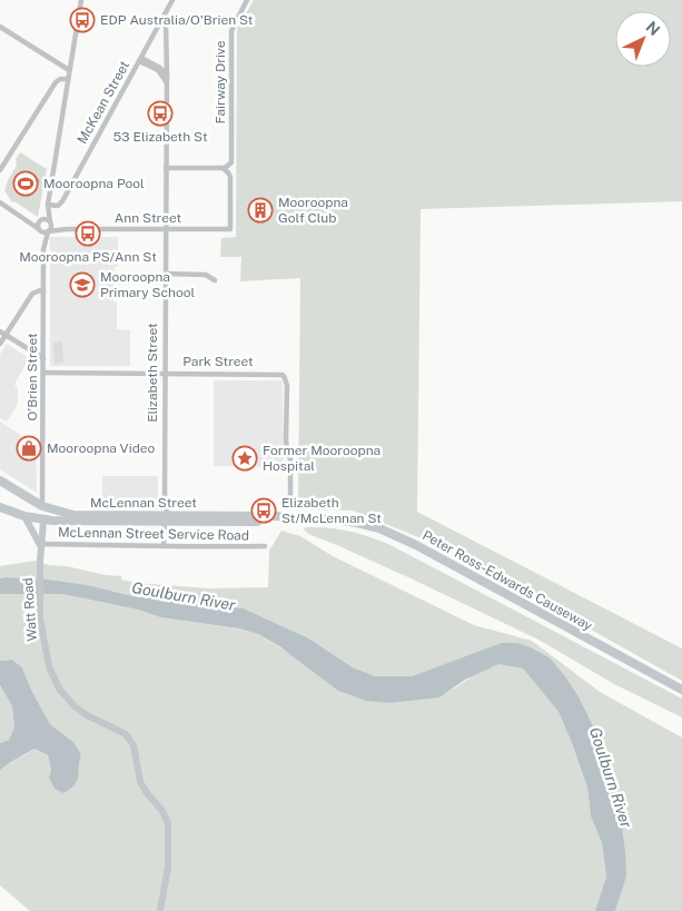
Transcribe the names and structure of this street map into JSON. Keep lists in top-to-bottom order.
{
  "streets": {
    "highway": ["McLennan Street", "Peter Ross-Edwards Causeway"],
    "street": [
      "Fairway Drive",
      "McKean Street",
      "Ann Street",
      "Park Street",
      "Elizabeth Street",
      "O'Brien Street",
      "McLennan Street Service Road",
      "Watt Road"
    ]
  },
  "crossings": [
    ["Fairway Drive", "Ann Street"],
    ["Ann Street", "Elizabeth Street"],
    ["Ann Street", "O'Brien Street"],
    ["Park Street", "Elizabeth Street"],
    ["Park Street", "O'Brien Street"],
    ["Elizabeth Street", "McLennan Street"],
    ["Elizabeth Street", "McLennan Street Service Road"],
    ["O'Brien Street", "McLennan Street"],
    ["McLennan Street", "Peter Ross-Edwards Causeway"],
    ["McLennan Street", "Watt Road"],
    ["McLennan Street Service Road", "Watt Road"]
  ],
  "water": ["Goulburn River"],
  "places": {
    "bus stop": [
      "EDP Australia/O'Brien St",
      "53 Elizabeth St",
      "Mooroopna PS/Ann St",
      "Elizabeth St/McLennan St"
    ],
    "sports": ["Mooroopna Pool"],
    "building": ["Mooroopna Golf Club"],
    "school or university": ["Mooroopna Primary School"],
    "shop": ["Mooroopna Video"],
    "place": ["Former Mooroopna Hospital"]
  },
  "north": "top right"
}
